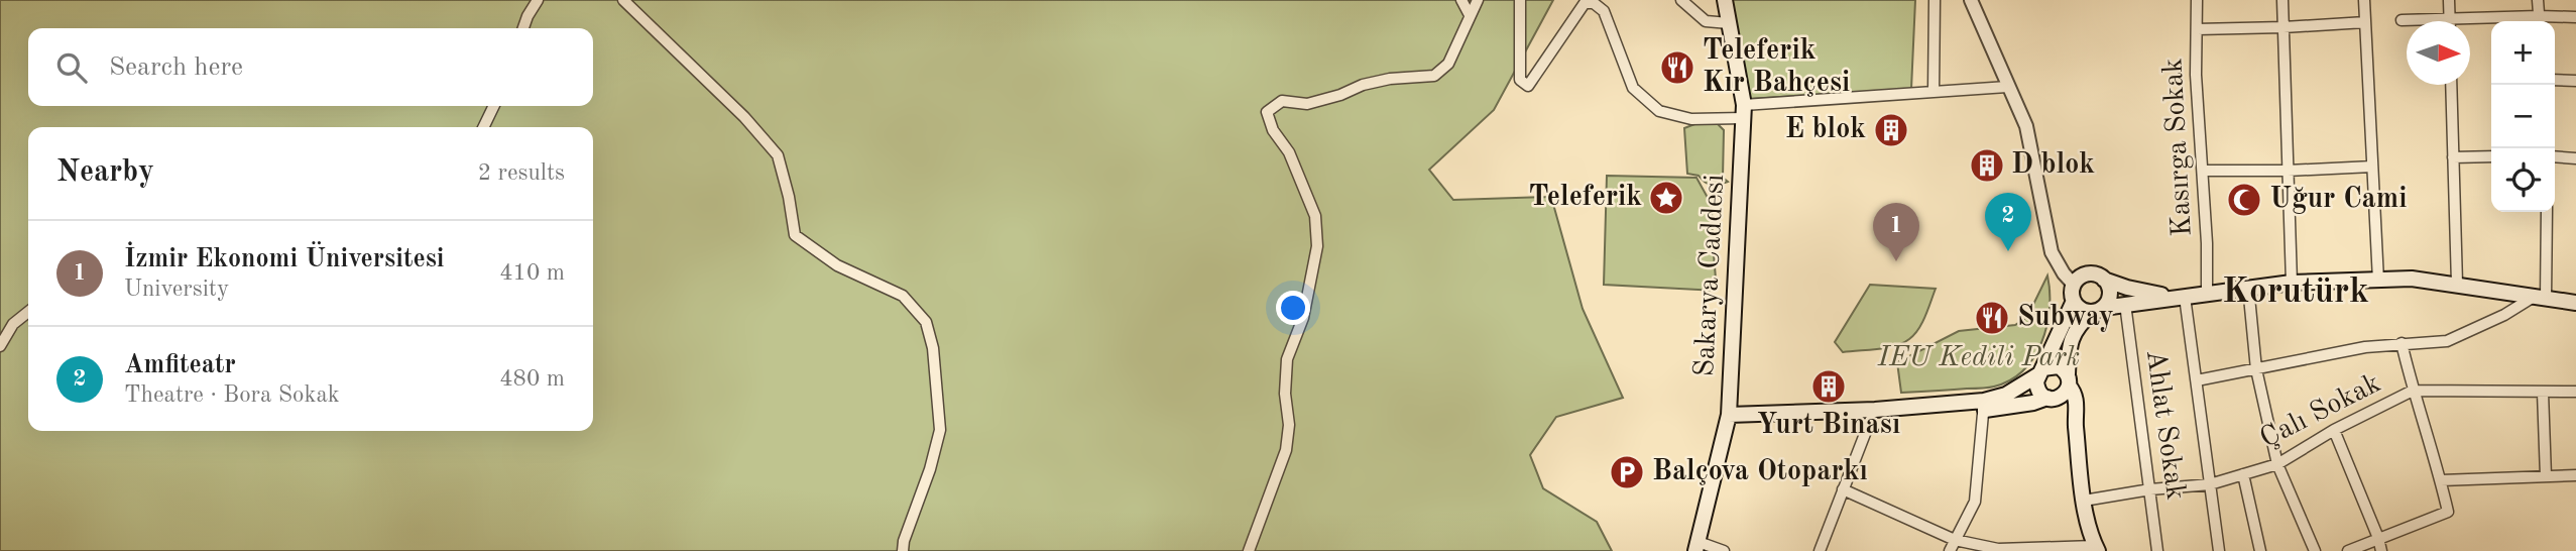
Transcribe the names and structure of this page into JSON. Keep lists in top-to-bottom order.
{
  "streets": {
    "main road": ["Sakarya Caddesi"],
    "street": ["Kasırga Sokak", "Çalı Sokak", "Ahlat Sokak"]
  },
  "crossings": [
    ["Çalı Sokak", "Ahlat Sokak"]
  ],
  "districts": ["Korutürk"],
  "parks": ["IEU Kedili Park"],
  "places": {
    "restaurant": ["Teleferik Kır Bahçesi", "Subway"],
    "building": ["E blok", "D blok", "Yurt Binası"],
    "place": ["Teleferik"],
    "mosque": ["Uğur Cami"],
    "parking": ["Balçova Otoparkı"]
  },
  "north": "right",
  "page": {
    "map_buttons": ["+", "−"],
    "search": "Search here",
    "heading": ["Nearby", "2 results"],
    "pins": ["2", "1"],
    "list": [
      {
        "mark": "1",
        "name": "İzmir Ekonomi Üniversitesi",
        "note": "University",
        "value": "410 m"
      },
      {
        "mark": "2",
        "name": "Amfiteatr",
        "note": "Theatre · Bora Sokak",
        "value": "480 m"
      }
    ]
  }
}
